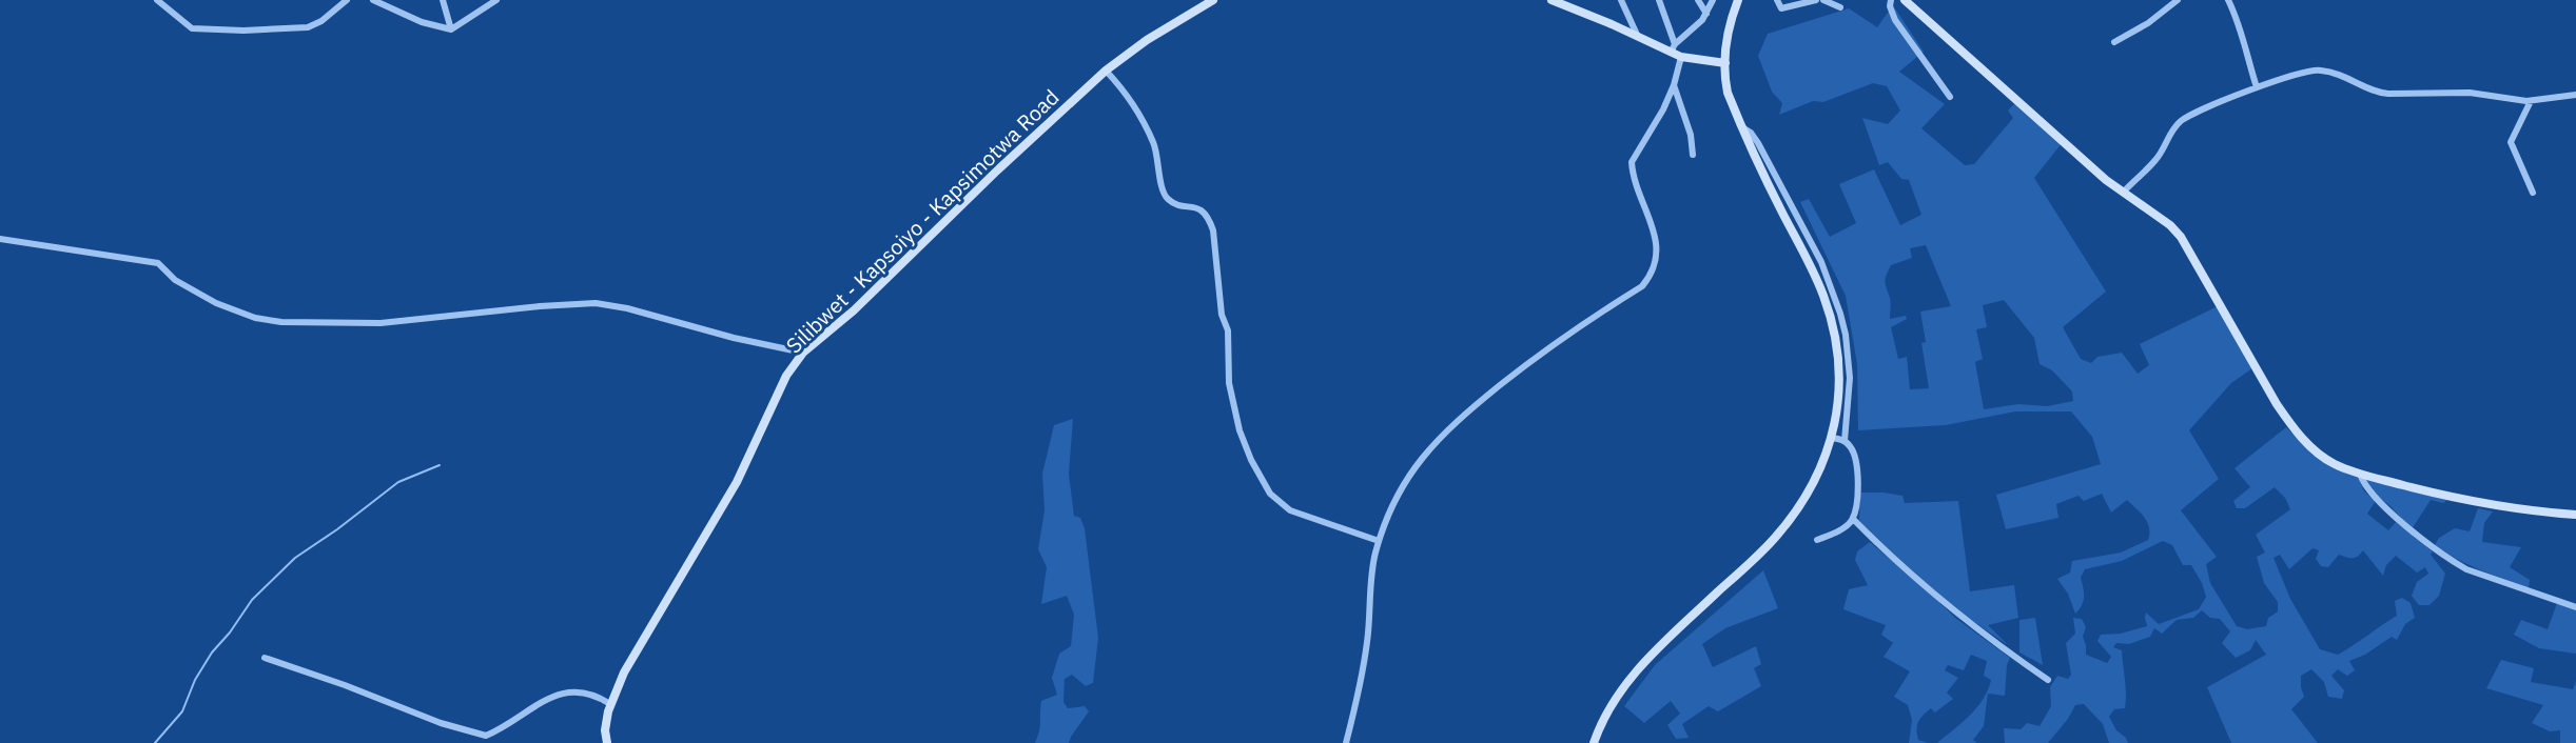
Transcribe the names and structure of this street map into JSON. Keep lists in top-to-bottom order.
{
  "streets": {
    "street": ["Silibwet - Kapsoiyo - Kapsimotwa Road"]
  }
}
